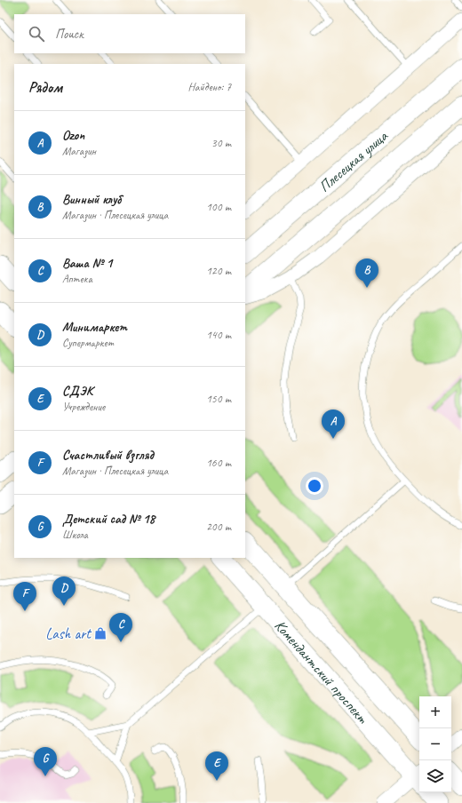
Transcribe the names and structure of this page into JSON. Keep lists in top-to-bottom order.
{
  "streets": {
    "main road": ["Плесецкая улица", "Комендантский проспект"]
  },
  "places": {
    "shop": ["Lash art"]
  },
  "page": {
    "search": "Поиск",
    "heading": ["Рядом", "Найдено: 7"],
    "list": [
      {
        "mark": "A",
        "name": "Ozon",
        "note": "Магазин",
        "value": "30 m"
      },
      {
        "mark": "B",
        "name": "Винный клуб",
        "note": "Магазин · Плесецкая улица",
        "value": "100 m"
      },
      {
        "mark": "C",
        "name": "Ваша № 1",
        "note": "Аптека",
        "value": "120 m"
      },
      {
        "mark": "D",
        "name": "Минимаркет",
        "note": "Супермаркет",
        "value": "140 m"
      },
      {
        "mark": "E",
        "name": "СДЭК",
        "note": "Учреждение",
        "value": "150 m"
      },
      {
        "mark": "F",
        "name": "Счастливый взгляд",
        "note": "Магазин · Плесецкая улица",
        "value": "160 m"
      },
      {
        "mark": "G",
        "name": "Детский сад № 18",
        "note": "Школа",
        "value": "200 m"
      }
    ],
    "pins": [
      "B",
      "A",
      "D",
      "F",
      "C",
      "G",
      "E"
    ],
    "map_buttons": ["+", "−"]
  }
}
